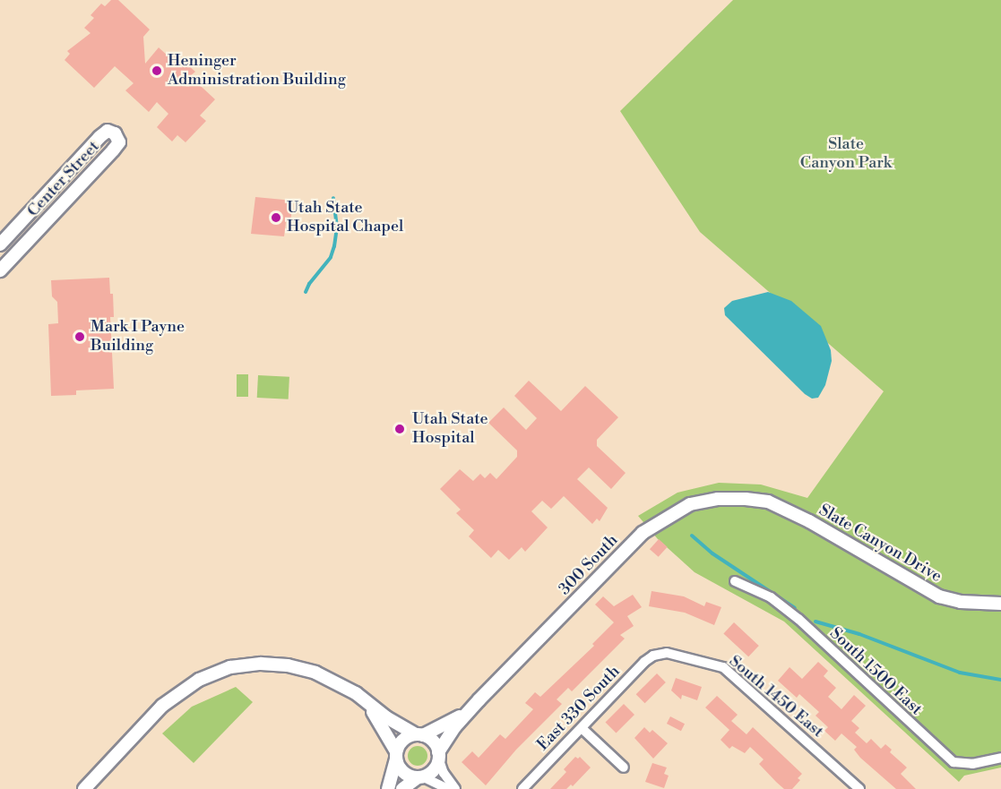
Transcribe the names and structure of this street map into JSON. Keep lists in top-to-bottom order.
{
  "streets": {
    "street": [
      "Center Street",
      "Slate Canyon Drive",
      "300 South",
      "South 1500 East",
      "South 1450 East",
      "East 330 South"
    ]
  },
  "crossings": [
    ["Slate Canyon Drive", "300 South"],
    ["South 1450 East", "East 330 South"]
  ],
  "parks": ["Slate Canyon Park"],
  "places": [
    "Heninger Administration Building",
    "Utah State Hospital Chapel",
    "Mark I Payne Building",
    "Utah State Hospital"
  ]
}
